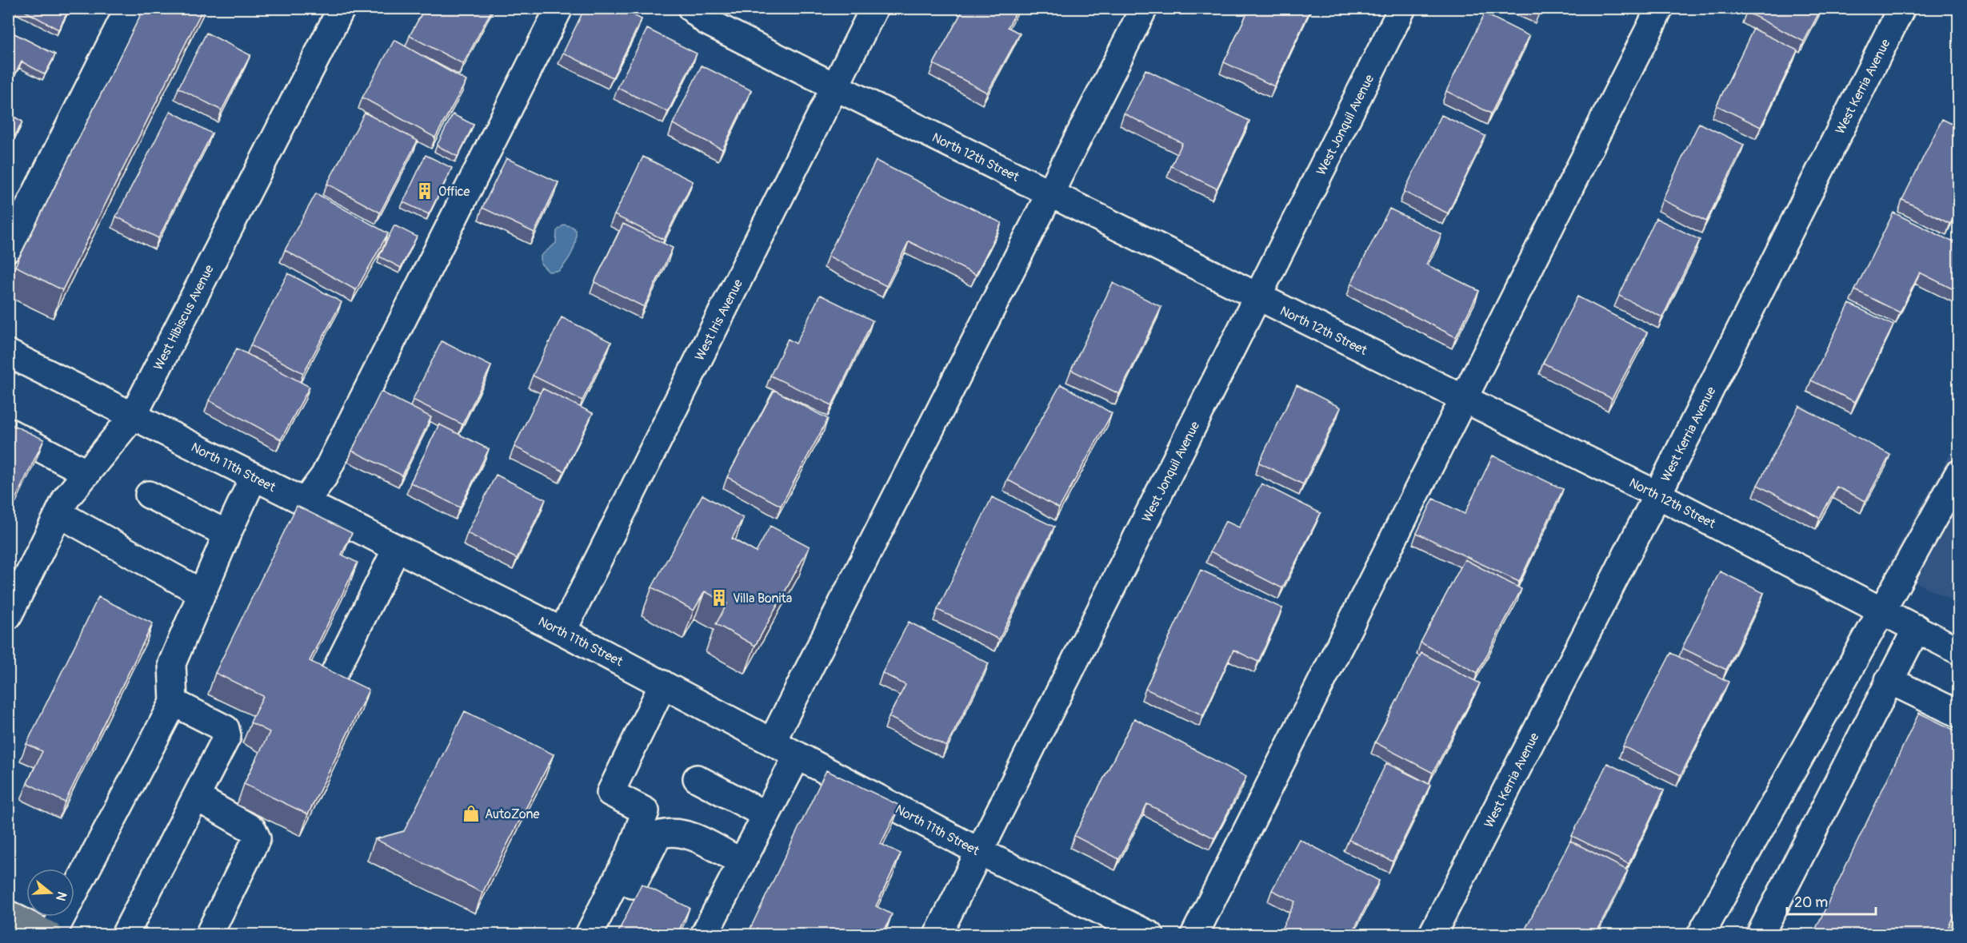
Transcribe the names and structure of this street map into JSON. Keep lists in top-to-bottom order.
{
  "streets": {
    "street": [
      "West Kerria Avenue",
      "West Jonquil Avenue",
      "North 12th Street",
      "West Hibiscus Avenue",
      "West Iris Avenue",
      "North 11th Street"
    ]
  },
  "crossings": [
    ["West Kerria Avenue", "North 12th Street"],
    ["West Jonquil Avenue", "North 12th Street"],
    ["West Jonquil Avenue", "North 11th Street"],
    ["North 12th Street", "West Iris Avenue"],
    ["West Hibiscus Avenue", "North 11th Street"],
    ["West Iris Avenue", "North 11th Street"]
  ],
  "places": {
    "building": ["Office", "Villa Bonita"],
    "shop": ["AutoZone"]
  },
  "scale_bar": "20 m",
  "north": "right"
}
